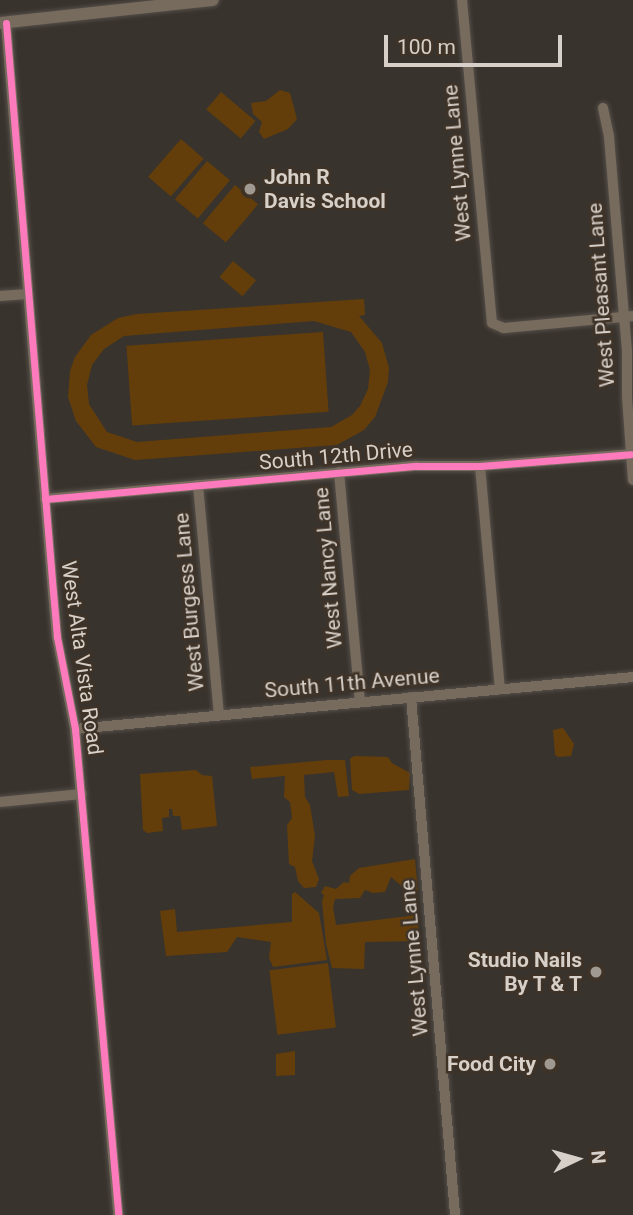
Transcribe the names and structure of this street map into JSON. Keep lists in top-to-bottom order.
{
  "streets": {
    "street": [
      "West Lynne Lane",
      "West Pleasant Lane",
      "South 12th Drive",
      "West Nancy Lane",
      "West Burgess Lane",
      "West Alta Vista Road",
      "South 11th Avenue"
    ]
  },
  "crossings": [
    ["West Lynne Lane", "West Pleasant Lane"],
    ["West Lynne Lane", "South 11th Avenue"],
    ["West Pleasant Lane", "South 12th Drive"],
    ["South 12th Drive", "West Nancy Lane"],
    ["South 12th Drive", "West Burgess Lane"],
    ["South 12th Drive", "West Alta Vista Road"],
    ["West Nancy Lane", "South 11th Avenue"],
    ["West Burgess Lane", "South 11th Avenue"],
    ["West Alta Vista Road", "South 11th Avenue"]
  ],
  "places": ["John R Davis School", "Studio Nails By T & T", "Food City"],
  "scale_bar": "100 m",
  "north": "right"
}
